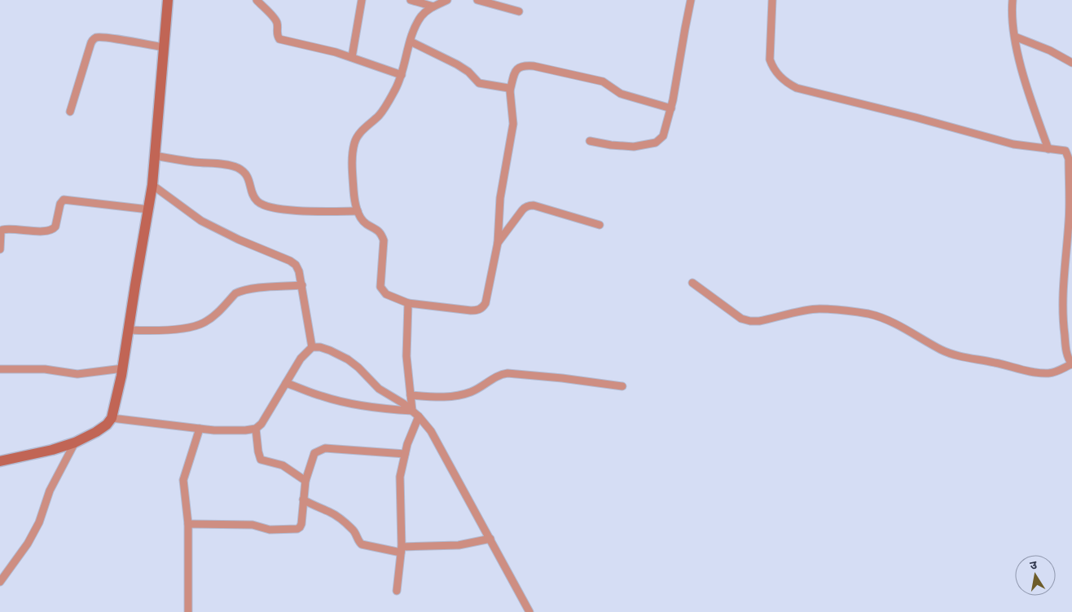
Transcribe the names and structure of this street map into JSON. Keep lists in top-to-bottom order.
{
  "north": "top"
}
